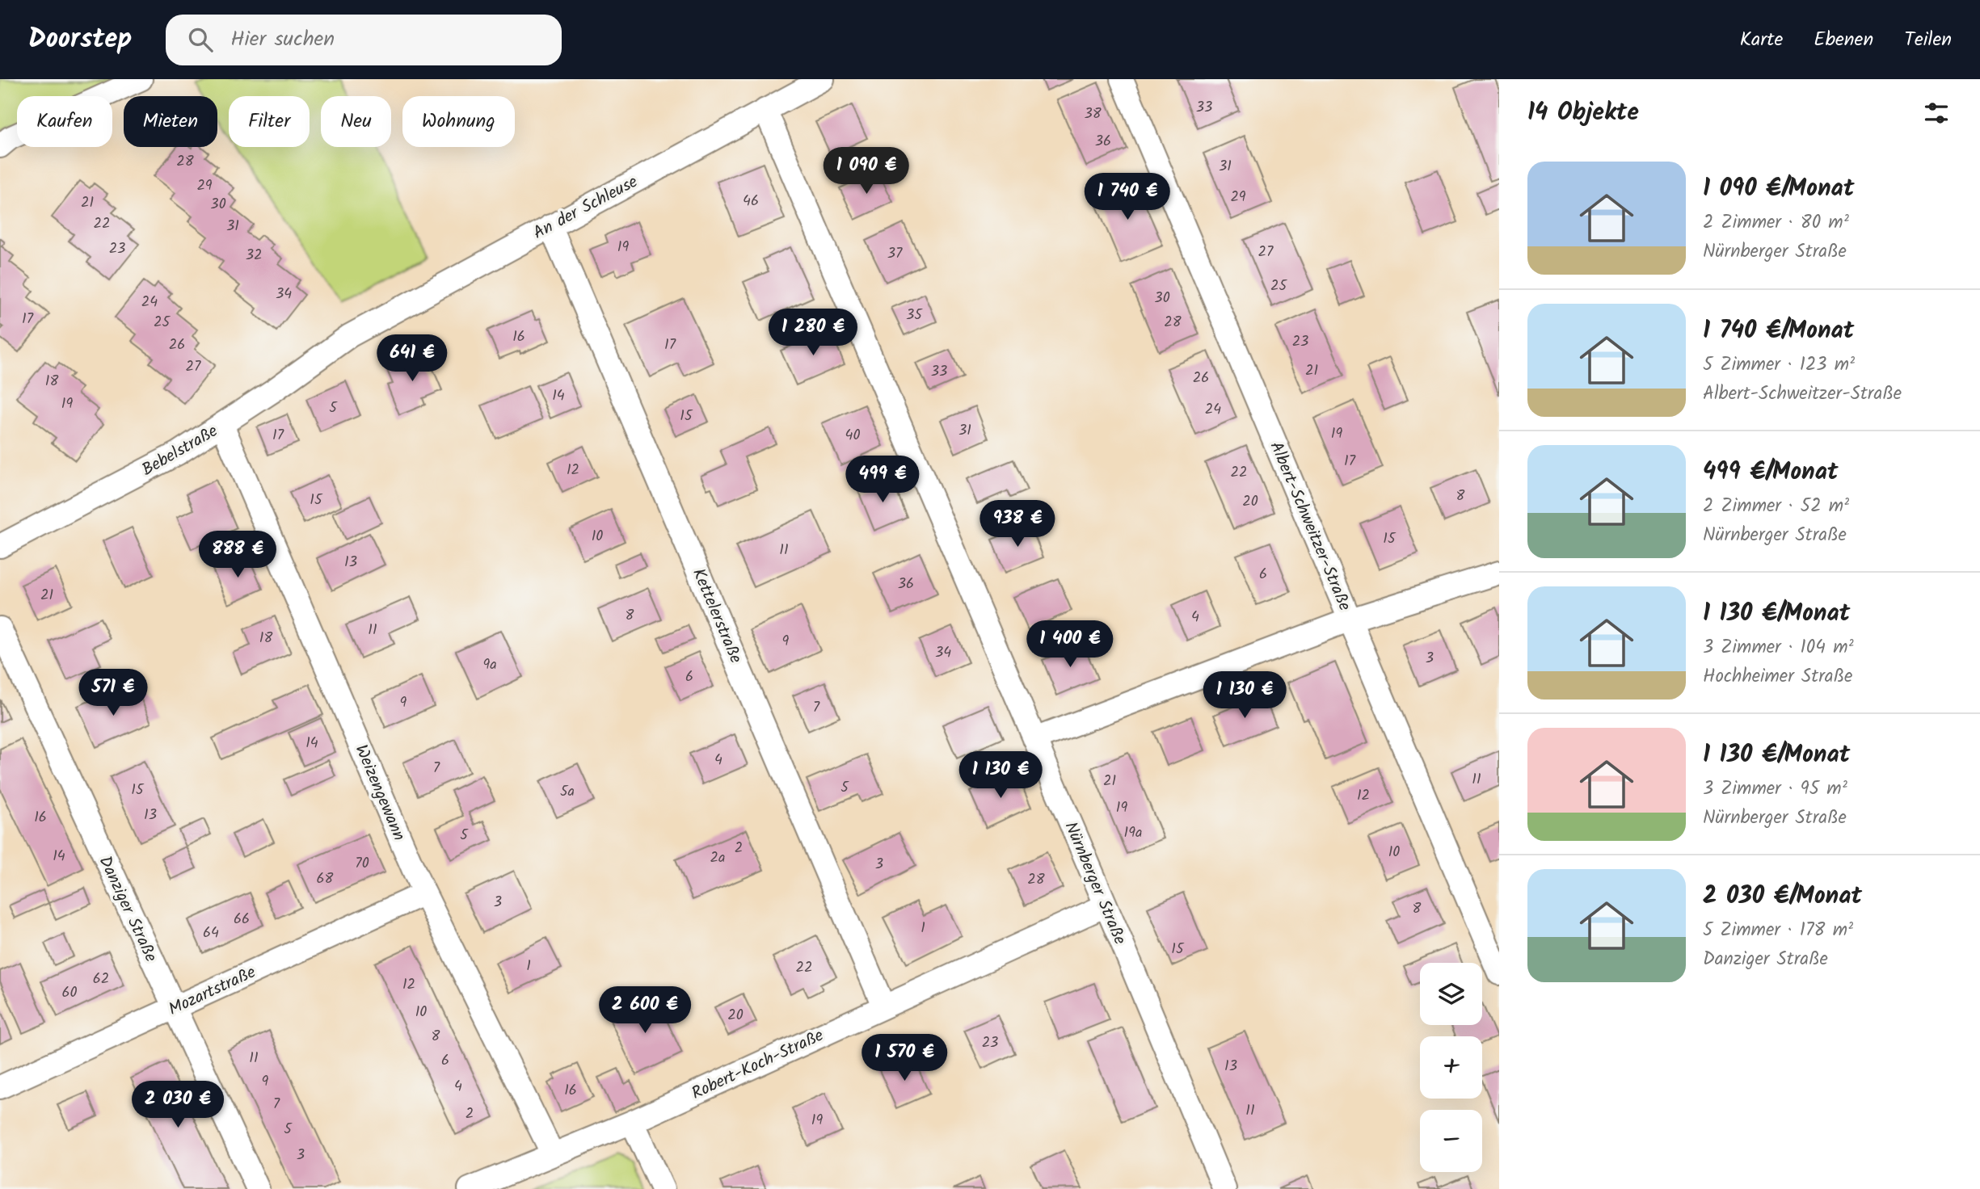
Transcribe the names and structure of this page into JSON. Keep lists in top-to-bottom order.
{
  "streets": {
    "street": [
      "An der Schleuse",
      "Bebelstraße",
      "Albert-Schweitzer-Straße",
      "Kettelerstraße",
      "Weizengewann",
      "Nürnberger Straße",
      "Danziger Straße",
      "Mozartstraße",
      "Robert-Koch-Straße"
    ]
  },
  "crossings": [
    ["An der Schleuse", "Bebelstraße"],
    ["An der Schleuse", "Kettelerstraße"],
    ["An der Schleuse", "Nürnberger Straße"],
    ["Bebelstraße", "Weizengewann"],
    ["Kettelerstraße", "Robert-Koch-Straße"],
    ["Weizengewann", "Mozartstraße"],
    ["Weizengewann", "Robert-Koch-Straße"],
    ["Nürnberger Straße", "Robert-Koch-Straße"],
    ["Danziger Straße", "Mozartstraße"]
  ],
  "house_numbers": [
    "33",
    "38",
    "36",
    "28",
    "31",
    "29",
    "29",
    "46",
    "21",
    "30",
    "22",
    "31",
    "19",
    "23",
    "27",
    "37",
    "32",
    "25",
    "34",
    "30",
    "24",
    "35",
    "17",
    "25",
    "28",
    "16",
    "23",
    "26",
    "17",
    "27",
    "21",
    "33",
    "26",
    "18",
    "14",
    "19",
    "5",
    "24",
    "15",
    "31",
    "19",
    "17",
    "40",
    "17",
    "12",
    "22",
    "8",
    "15",
    "20",
    "10",
    "15",
    "11",
    "13",
    "6",
    "36",
    "21",
    "8",
    "4",
    "11",
    "18",
    "9",
    "34",
    "3",
    "9a",
    "6",
    "9",
    "7",
    "14",
    "4",
    "7",
    "11",
    "21",
    "5",
    "15",
    "5a",
    "12",
    "19",
    "13",
    "16",
    "19a",
    "5",
    "2",
    "10",
    "14",
    "2a",
    "70",
    "3",
    "68",
    "28",
    "3",
    "8",
    "66",
    "1",
    "64",
    "15",
    "1",
    "22",
    "62",
    "12",
    "60",
    "10",
    "20",
    "8",
    "23",
    "11",
    "6",
    "13",
    "9",
    "4",
    "16",
    "7",
    "11",
    "2",
    "19",
    "5",
    "3"
  ],
  "page": {
    "header": "Doorstep",
    "search": "Hier suchen",
    "nav": ["Karte", "Ebenen", "Teilen"],
    "heading": "14 Objekte",
    "chip": [
      "Kaufen",
      "Mieten",
      "Filter",
      "Neu",
      "Wohnung"
    ],
    "price": [
      "1 090 €",
      "1 740 €",
      "1 280 €",
      "641 €",
      "499 €",
      "938 €",
      "888 €",
      "1 400 €",
      "571 €",
      "1 130 €",
      "1 130 €",
      "2 600 €",
      "1 570 €",
      "2 030 €"
    ],
    "list": [
      {
        "name": "1 090 €/Monat",
        "note": "2 Zimmer · 80 m² · Nürnberger Straße"
      },
      {
        "name": "1 740 €/Monat",
        "note": "5 Zimmer · 123 m² · Albert-Schweitzer-Straße"
      },
      {
        "name": "499 €/Monat",
        "note": "2 Zimmer · 52 m² · Nürnberger Straße"
      },
      {
        "name": "1 130 €/Monat",
        "note": "3 Zimmer · 104 m² · Hochheimer Straße"
      },
      {
        "name": "1 130 €/Monat",
        "note": "3 Zimmer · 95 m² · Nürnberger Straße"
      },
      {
        "name": "2 030 €/Monat",
        "note": "5 Zimmer · 178 m² · Danziger Straße"
      }
    ],
    "map_buttons": ["+", "−"]
  }
}
